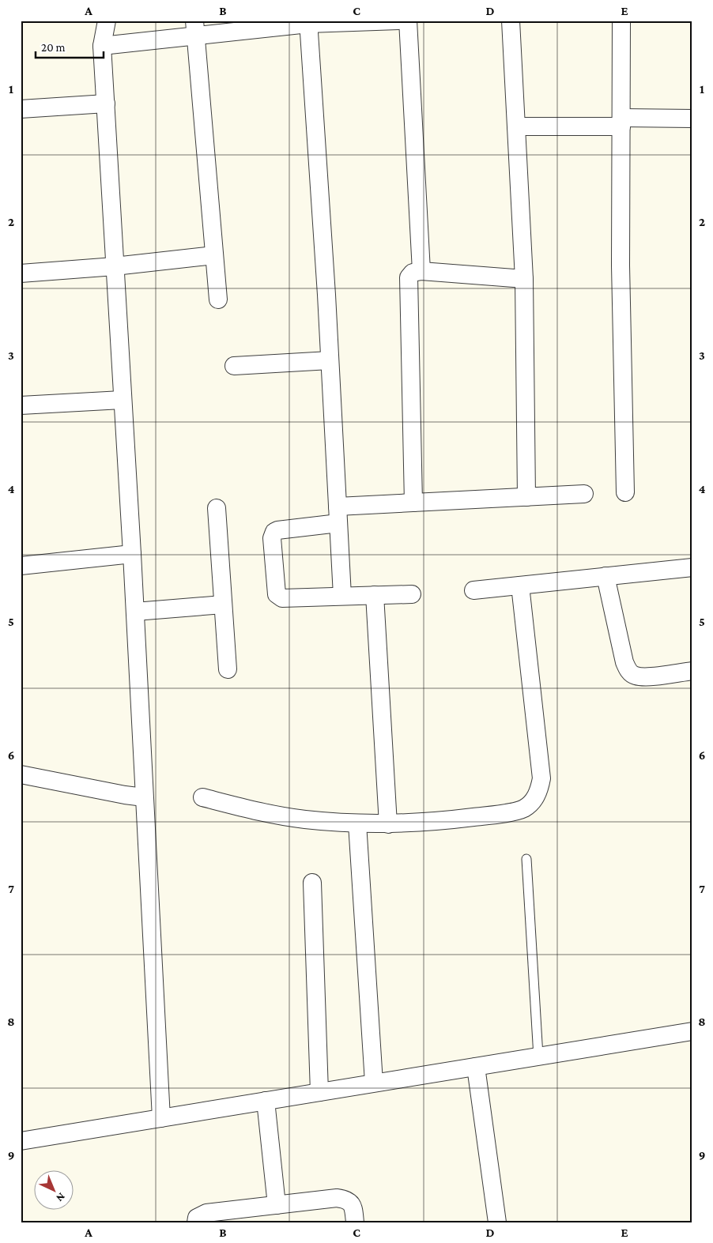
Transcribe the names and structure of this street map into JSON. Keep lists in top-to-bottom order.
{
  "scale_bar": "20 m",
  "north": "bottom right",
  "grid": {
    "columns": [
      "A",
      "B",
      "C",
      "D",
      "E"
    ],
    "rows": [
      "1",
      "2",
      "3",
      "4",
      "5",
      "6",
      "7",
      "8",
      "9"
    ]
  }
}
